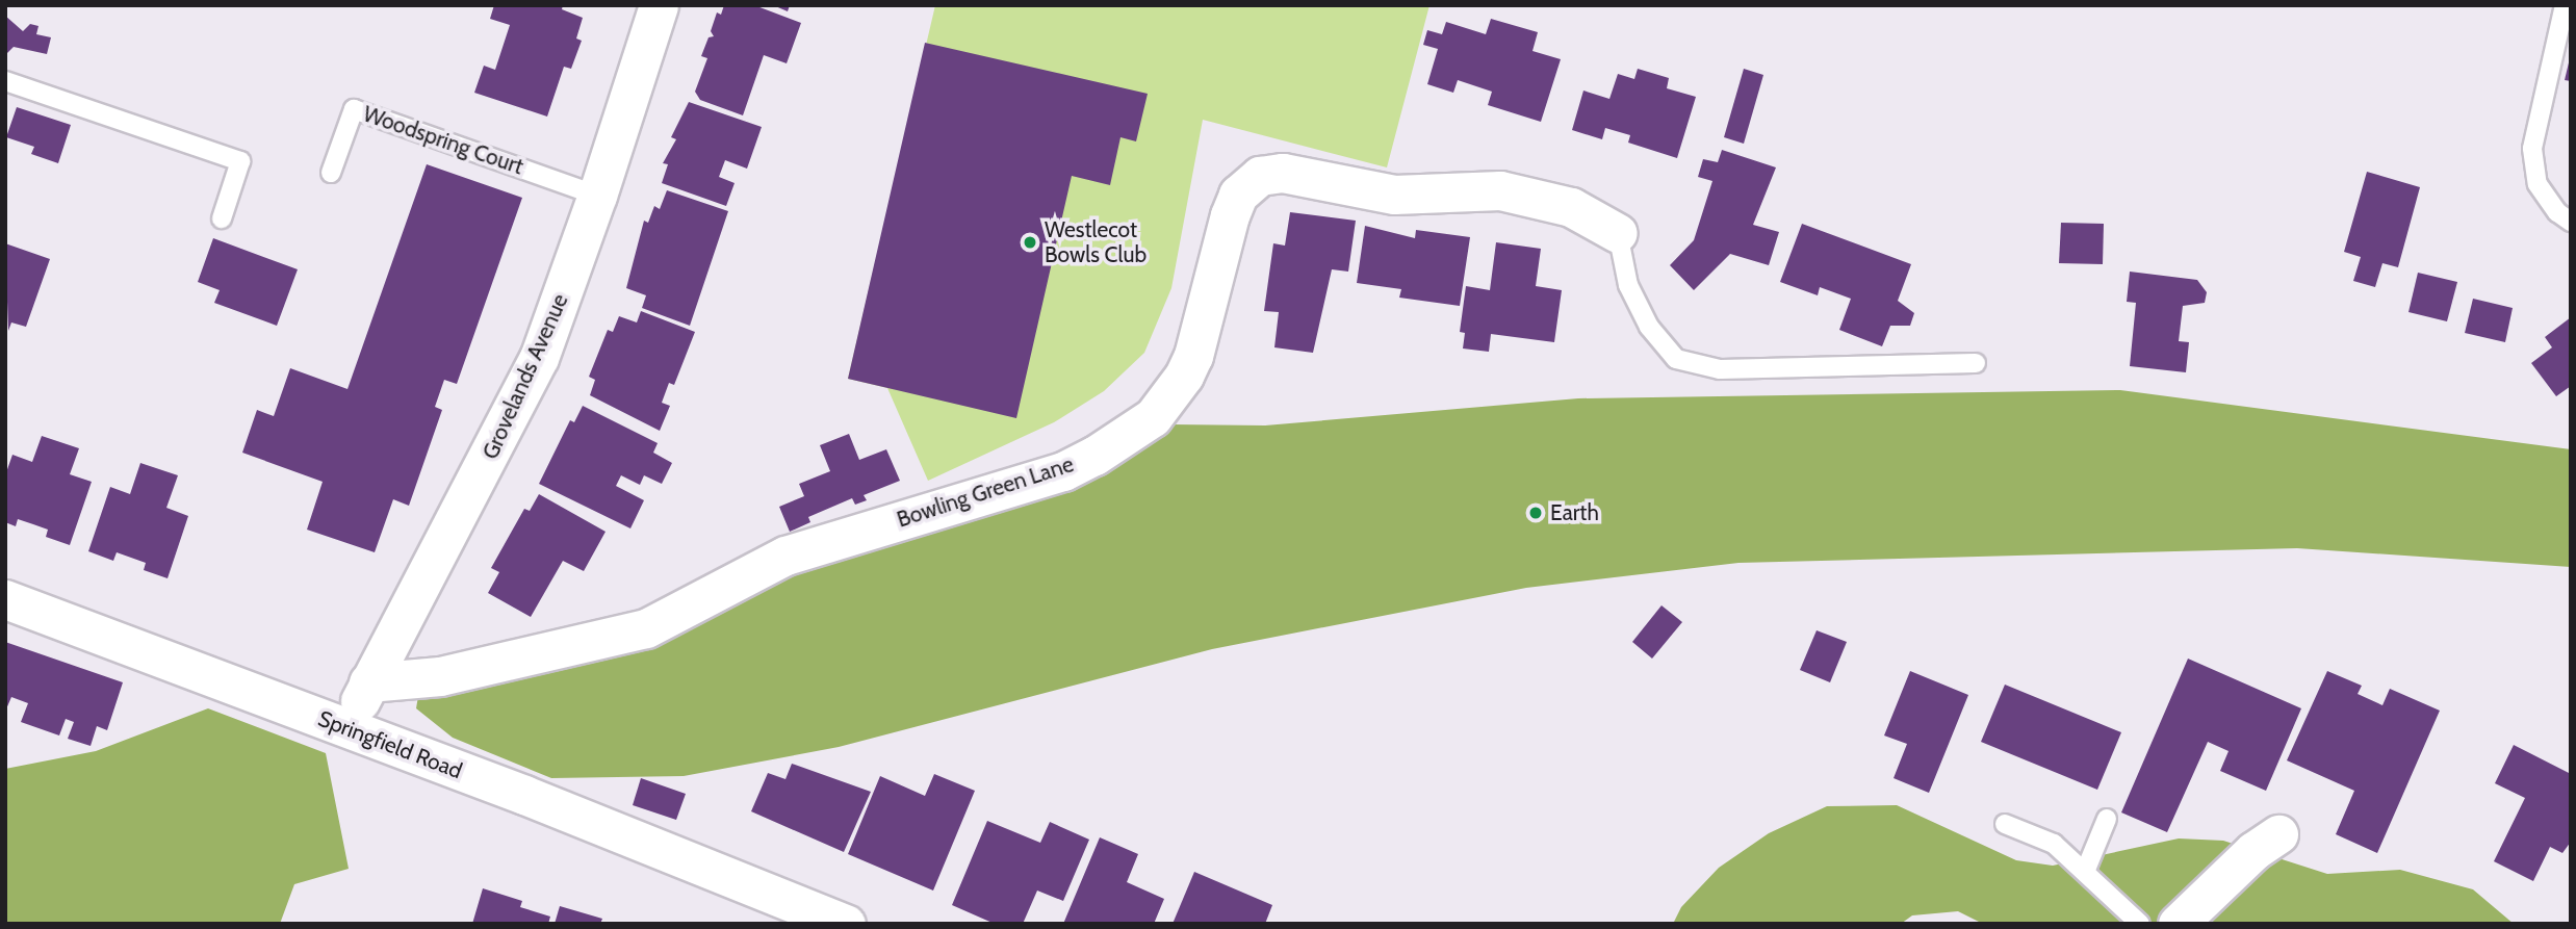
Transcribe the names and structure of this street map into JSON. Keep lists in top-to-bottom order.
{
  "streets": {
    "street": ["Grovelands Avenue", "Bowling Green Lane", "Springfield Road"],
    "lane": ["Woodspring Court"]
  },
  "crossings": [
    ["Woodspring Court", "Grovelands Avenue"],
    ["Grovelands Avenue", "Bowling Green Lane"],
    ["Grovelands Avenue", "Springfield Road"]
  ],
  "places": ["Westlecot Bowls Club", "Earth"]
}
